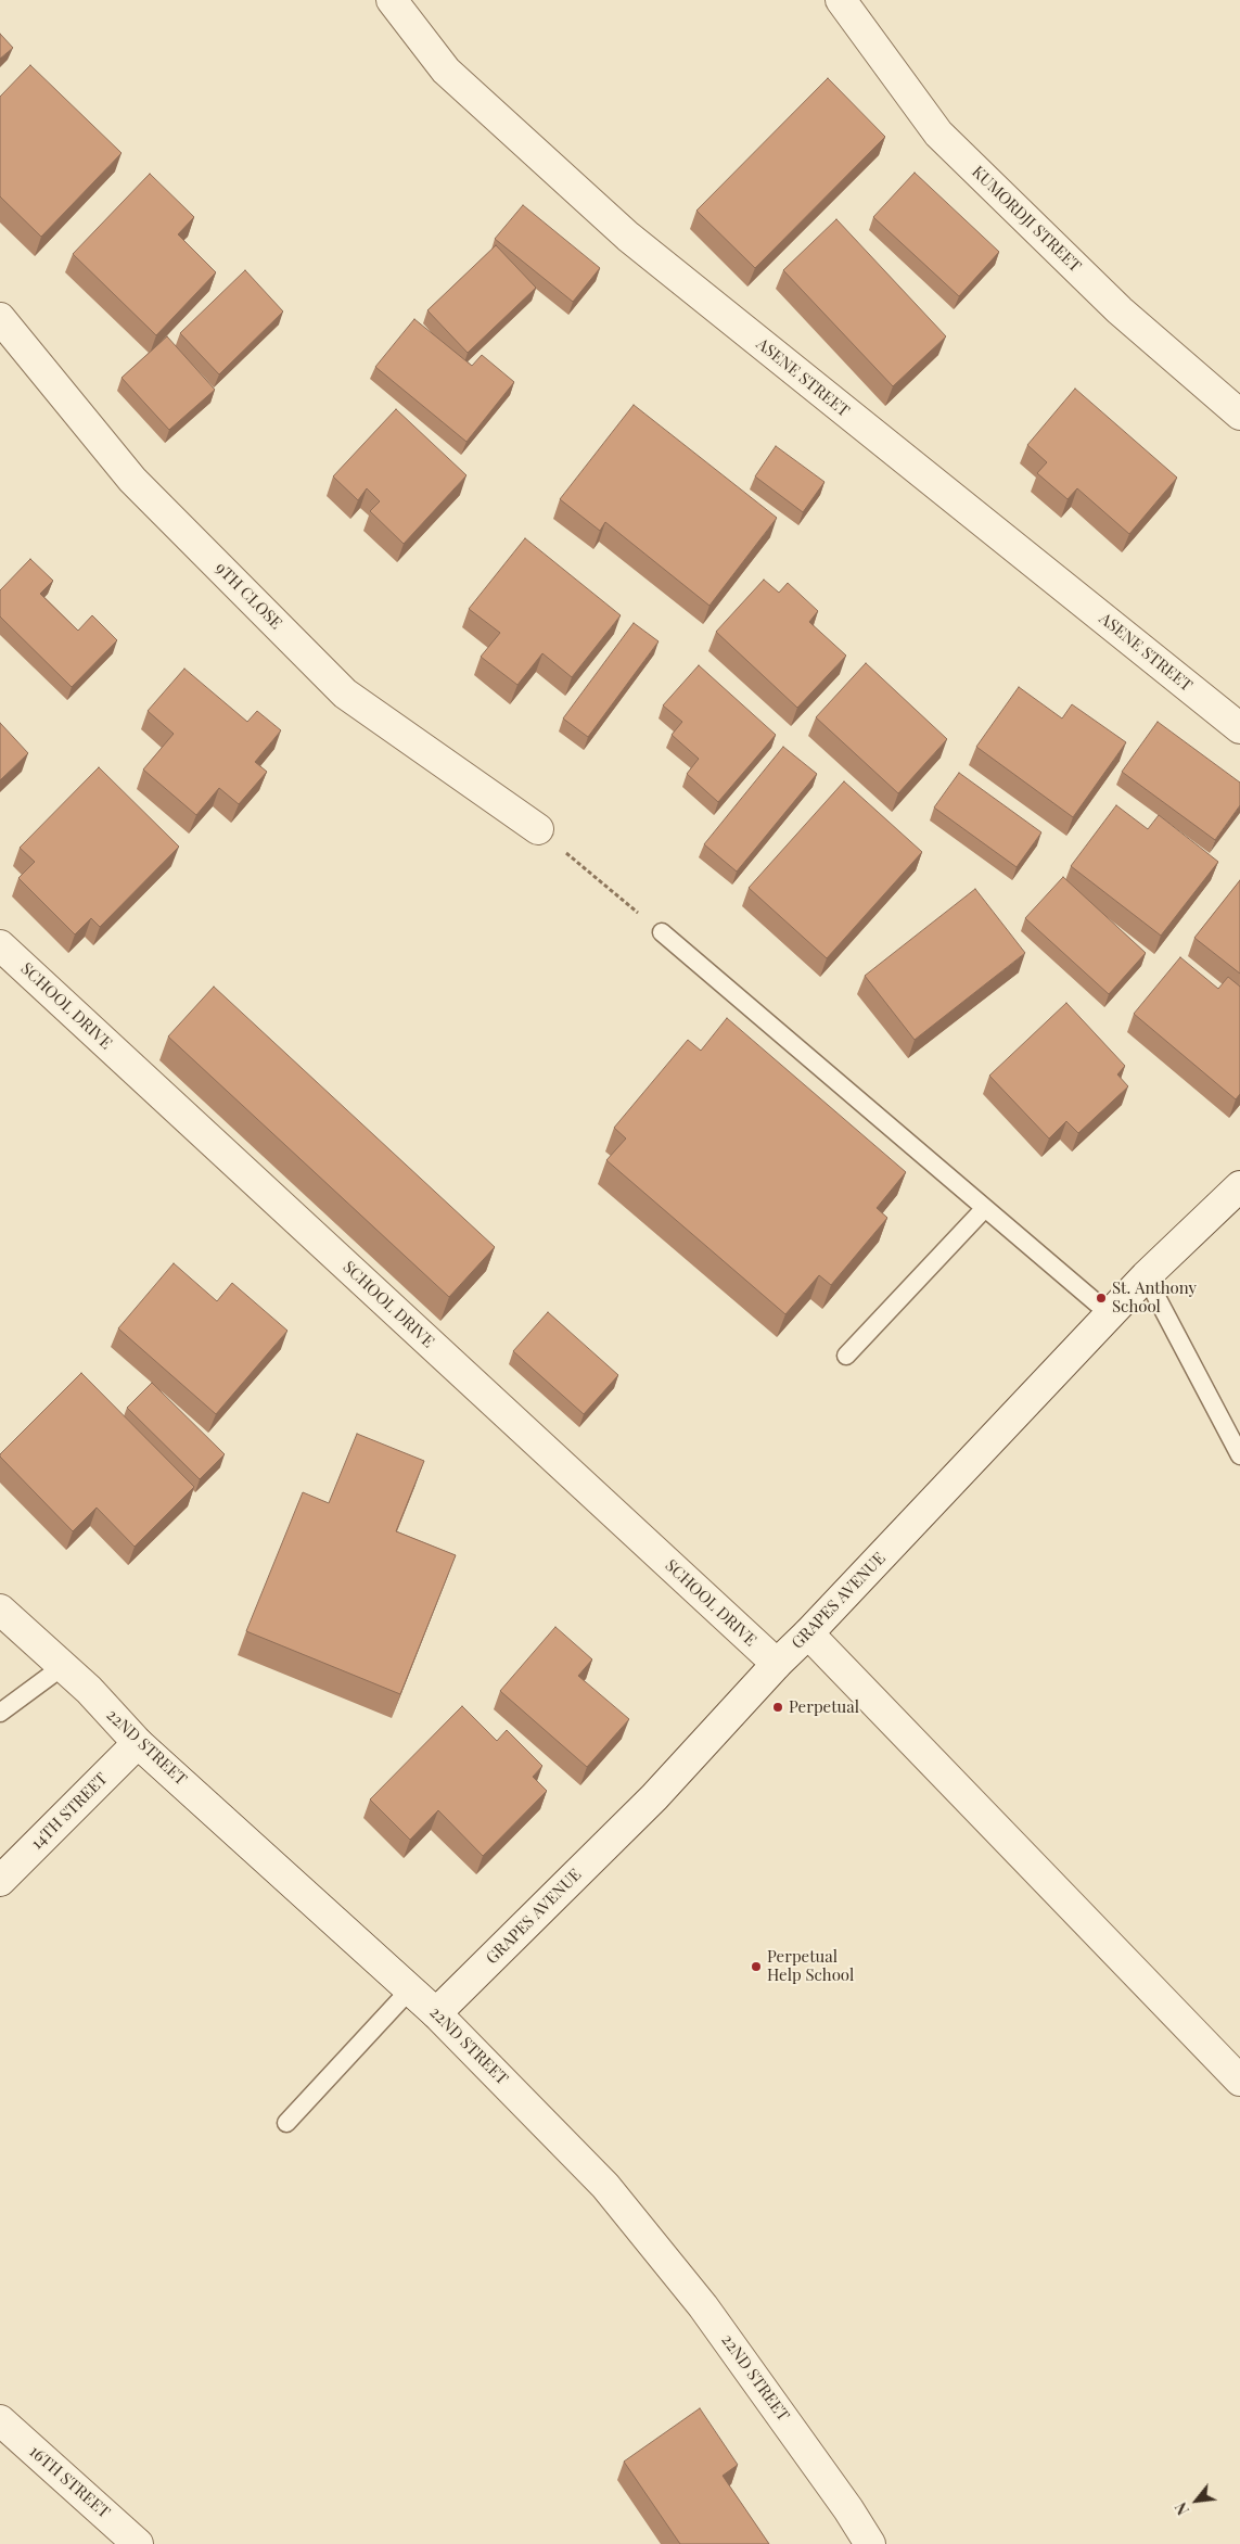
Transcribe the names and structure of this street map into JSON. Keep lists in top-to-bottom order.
{
  "streets": {
    "street": [
      "KUMORDJI STREET",
      "ASENE STREET",
      "9TH CLOSE",
      "SCHOOL DRIVE",
      "GRAPES AVENUE",
      "22ND STREET",
      "14TH STREET",
      "16TH STREET"
    ]
  },
  "crossings": [
    ["SCHOOL DRIVE", "GRAPES AVENUE"],
    ["GRAPES AVENUE", "22ND STREET"],
    ["22ND STREET", "14TH STREET"]
  ],
  "places": ["St. Anthony School", "Perpetual", "Perpetual Help School"],
  "north": "bottom left"
}
